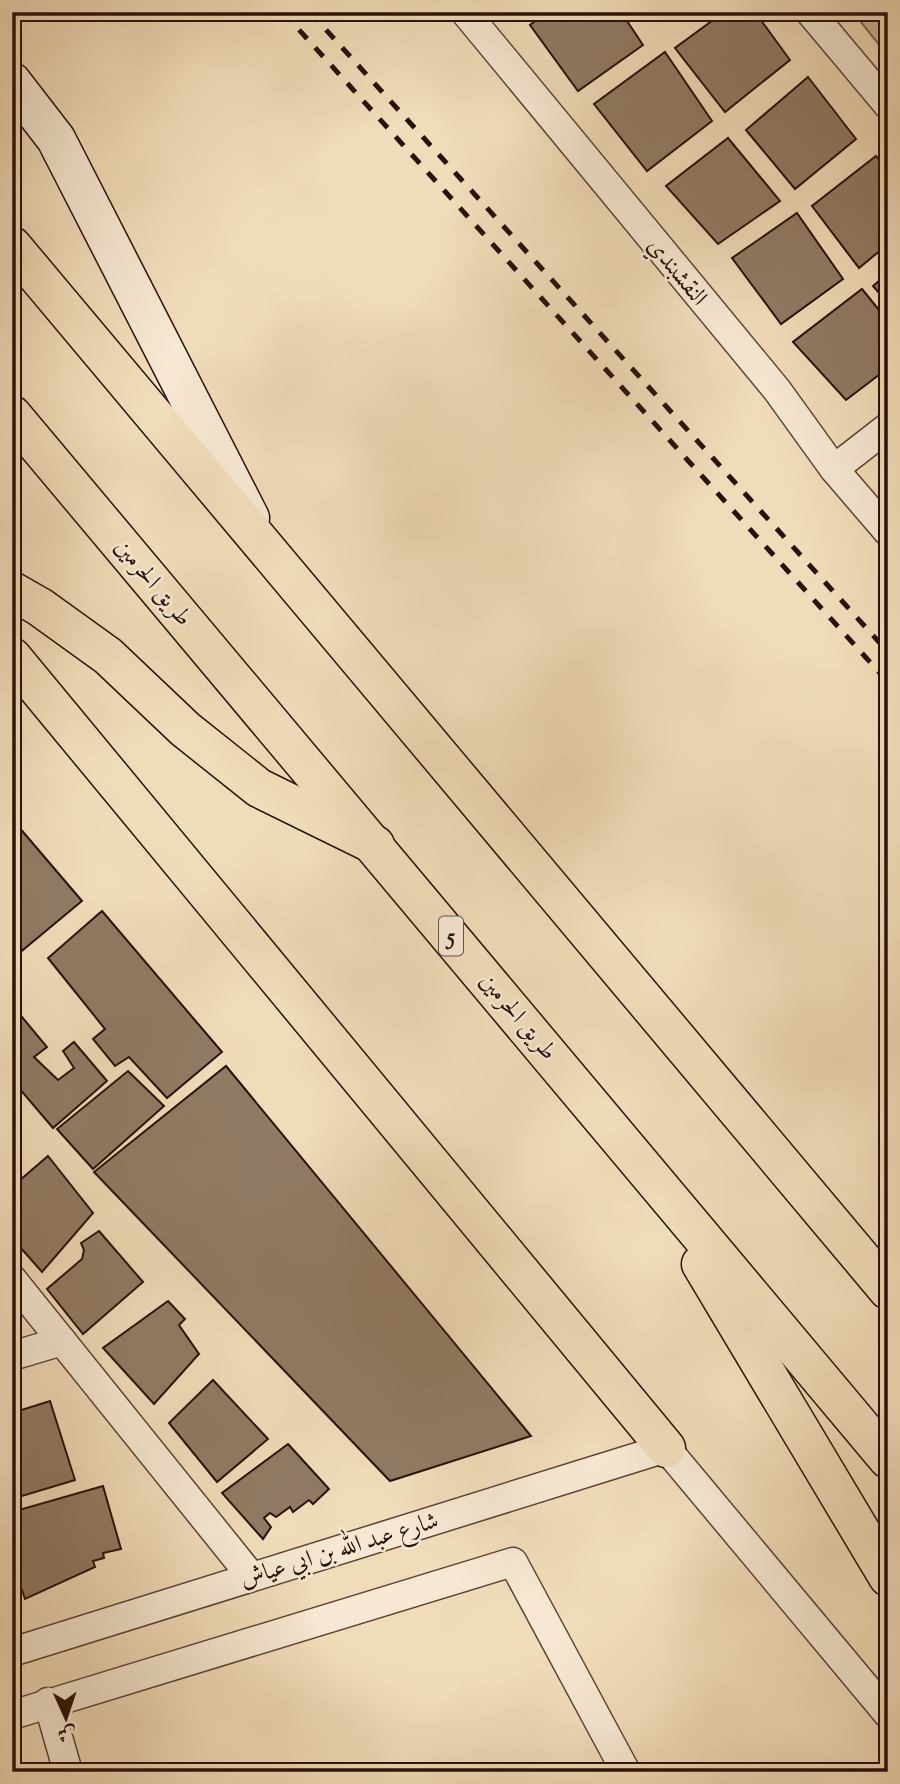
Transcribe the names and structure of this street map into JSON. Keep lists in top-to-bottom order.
{
  "streets": {
    "main road": ["طريق الحرمين", "5"],
    "street": ["النقشبندي", "شارع عبد الله بن ابي عياش"]
  },
  "north": "bottom"
}
